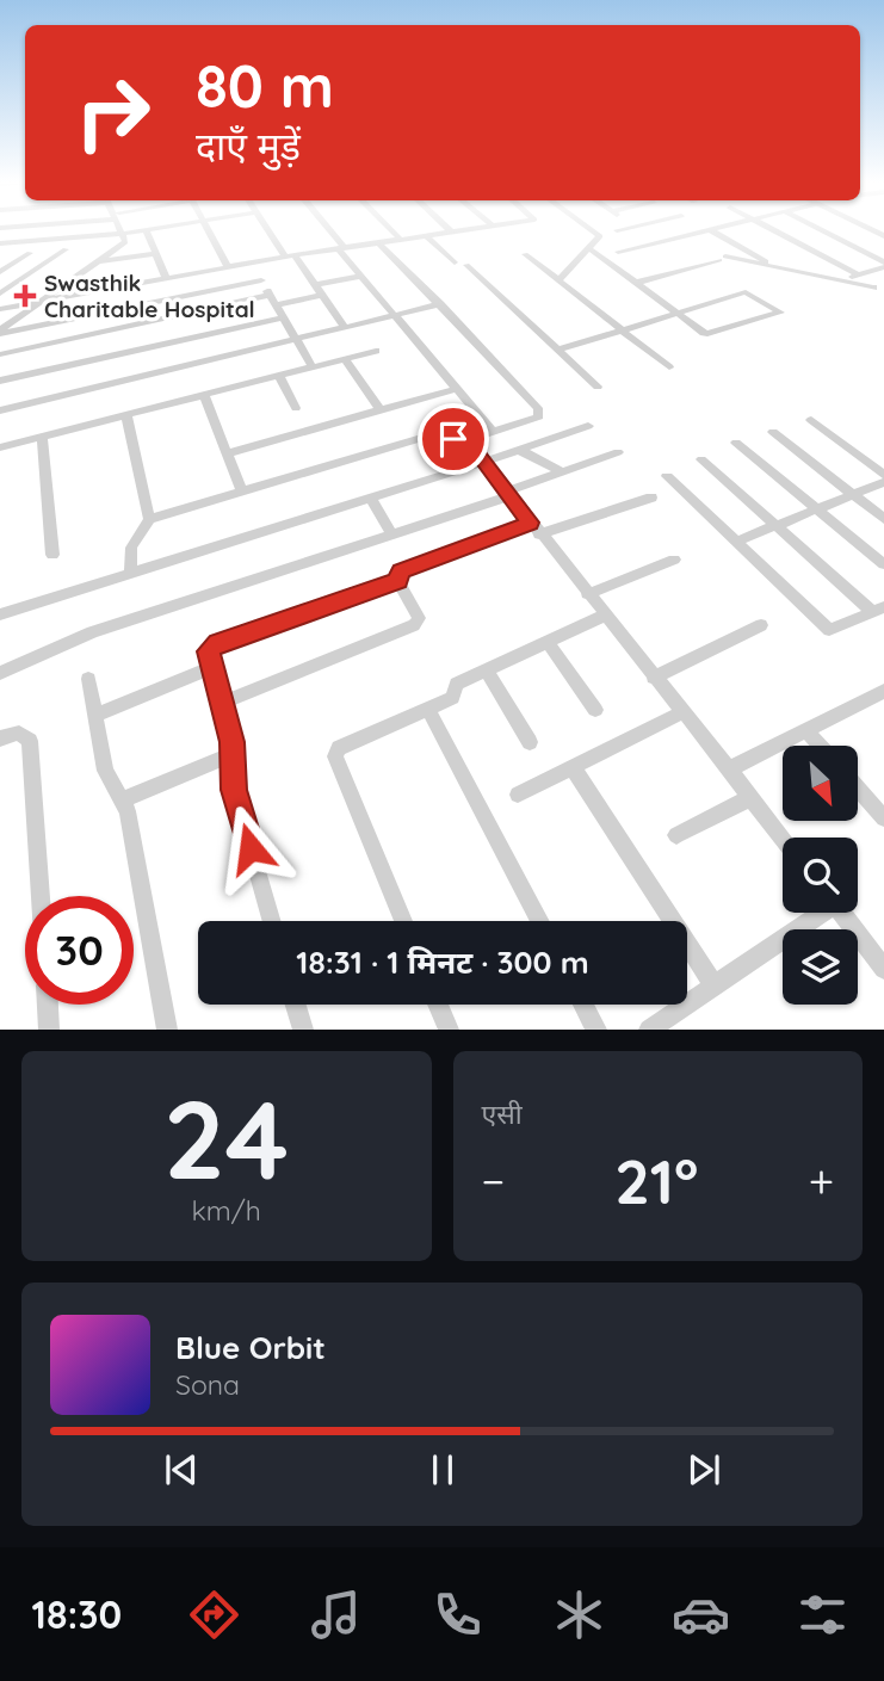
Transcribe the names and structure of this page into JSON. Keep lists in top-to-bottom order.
{
  "places": {
    "health": ["Swasthik Charitable Hospital"]
  },
  "north": "bottom right",
  "page": {
    "turn": ["80 m", "दाएँ मुड़ें"],
    "limit": "30",
    "trip": "18:31 · 1 मिनट · 300 m",
    "tile": [
      ["24", "km/h"],
      "एसी"
    ],
    "heat": ["−", "21°", "+"],
    "song": ["Blue Orbit", "Sona"],
    "tabs": "18:30"
  }
}
